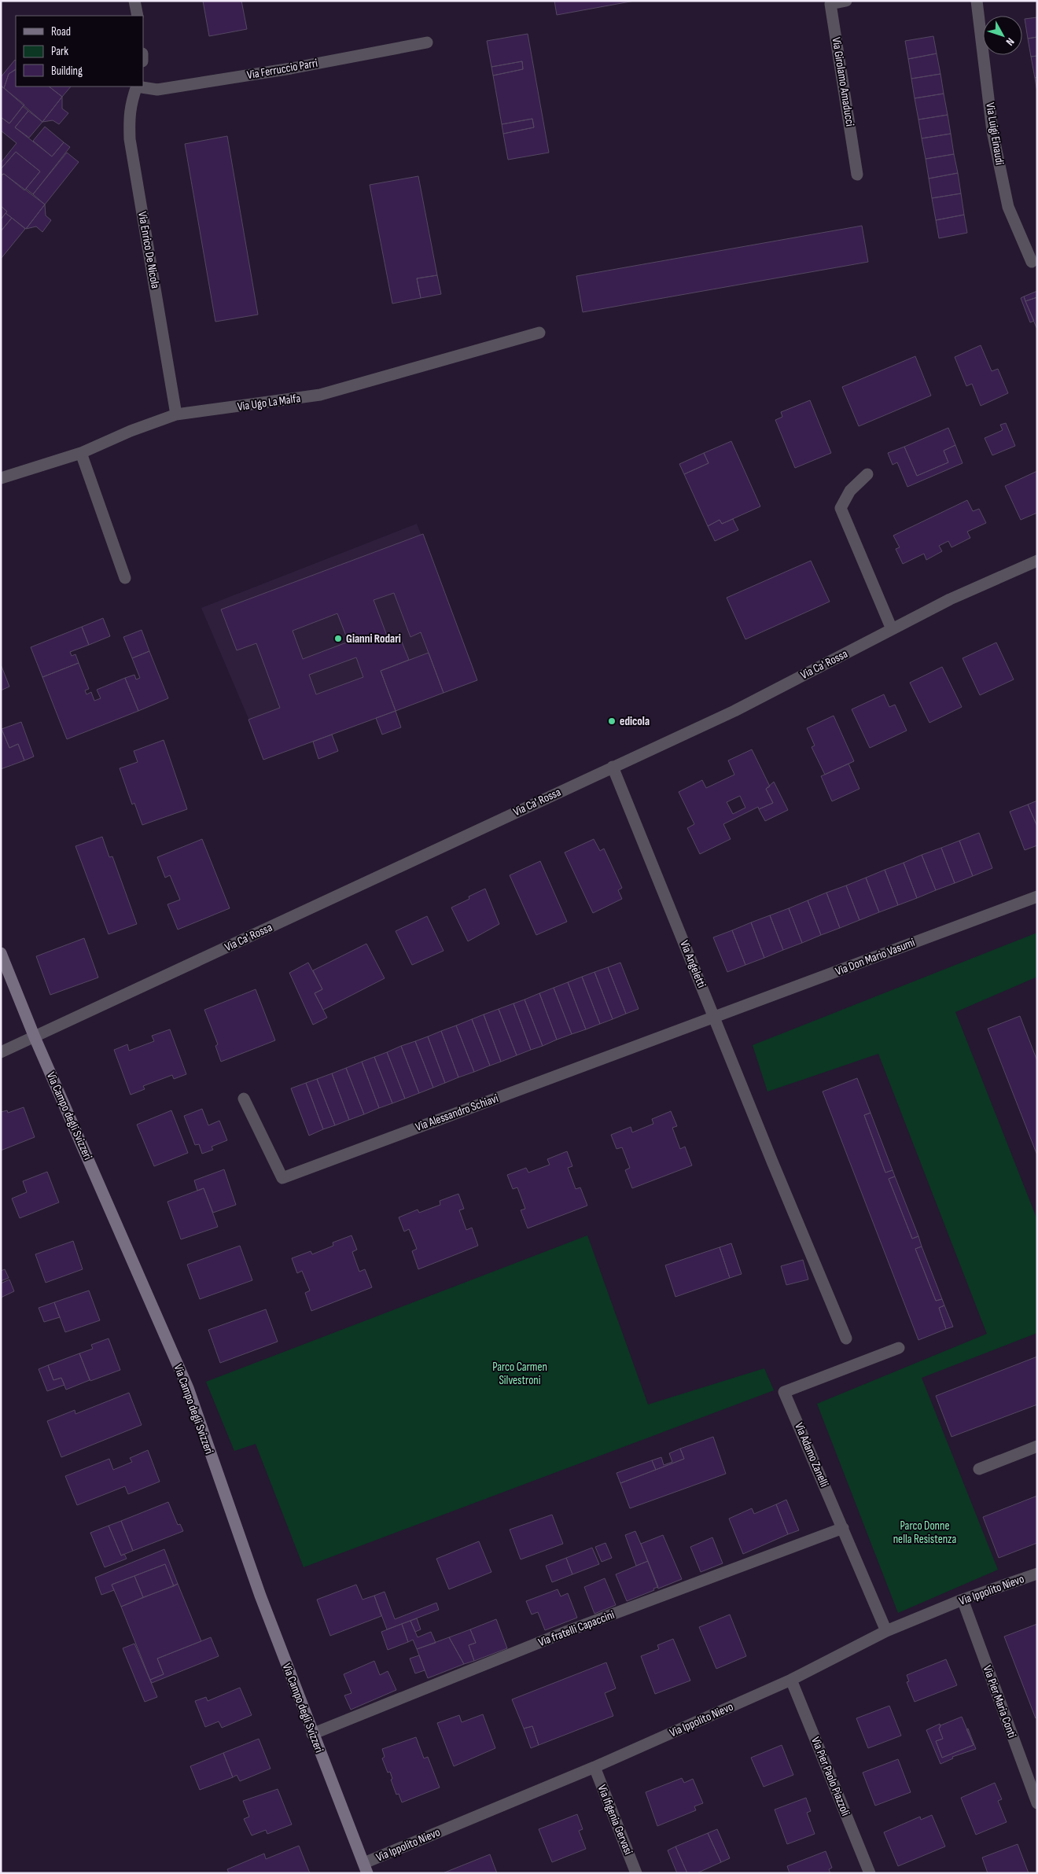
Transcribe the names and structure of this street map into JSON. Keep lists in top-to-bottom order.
{
  "streets": {
    "main road": ["Via Campo degli Svizzeri"],
    "street": [
      "Via Ferruccio Parri",
      "Via Girolamo Amaducci",
      "Via Luigi Einaudi",
      "Via Enrico De Nicola",
      "Via Ugo La Malfa",
      "Via Ca' Rossa",
      "Via Don Mario Vasumi",
      "Via Angeletti",
      "Via Alessandro Schiavi",
      "Via Adamo Zanelli",
      "Via Ippolito Nievo",
      "Via fratelli Capaccini",
      "Via Pier Maria Conti",
      "Via Pier Paolo Piazzoli",
      "Via Ifigenia Gervasi"
    ]
  },
  "crossings": [
    ["Via Enrico De Nicola", "Via Ugo La Malfa"],
    ["Via Ca' Rossa", "Via Angeletti"],
    ["Via Ca' Rossa", "Via Campo degli Svizzeri"],
    ["Via Don Mario Vasumi", "Via Angeletti"],
    ["Via Don Mario Vasumi", "Via Alessandro Schiavi"],
    ["Via Angeletti", "Via Alessandro Schiavi"],
    ["Via Campo degli Svizzeri", "Via Ippolito Nievo"],
    ["Via Campo degli Svizzeri", "Via fratelli Capaccini"],
    ["Via Adamo Zanelli", "Via Ippolito Nievo"],
    ["Via Adamo Zanelli", "Via fratelli Capaccini"],
    ["Via Ippolito Nievo", "Via Pier Maria Conti"],
    ["Via Ippolito Nievo", "Via Pier Paolo Piazzoli"],
    ["Via Ippolito Nievo", "Via Ifigenia Gervasi"]
  ],
  "parks": ["Parco Carmen Silvestroni", "Parco Donne nella Resistenza"],
  "places": ["Gianni Rodari", "edicola"],
  "legend": ["Road", "Park", "Building"],
  "north": "bottom right"
}
